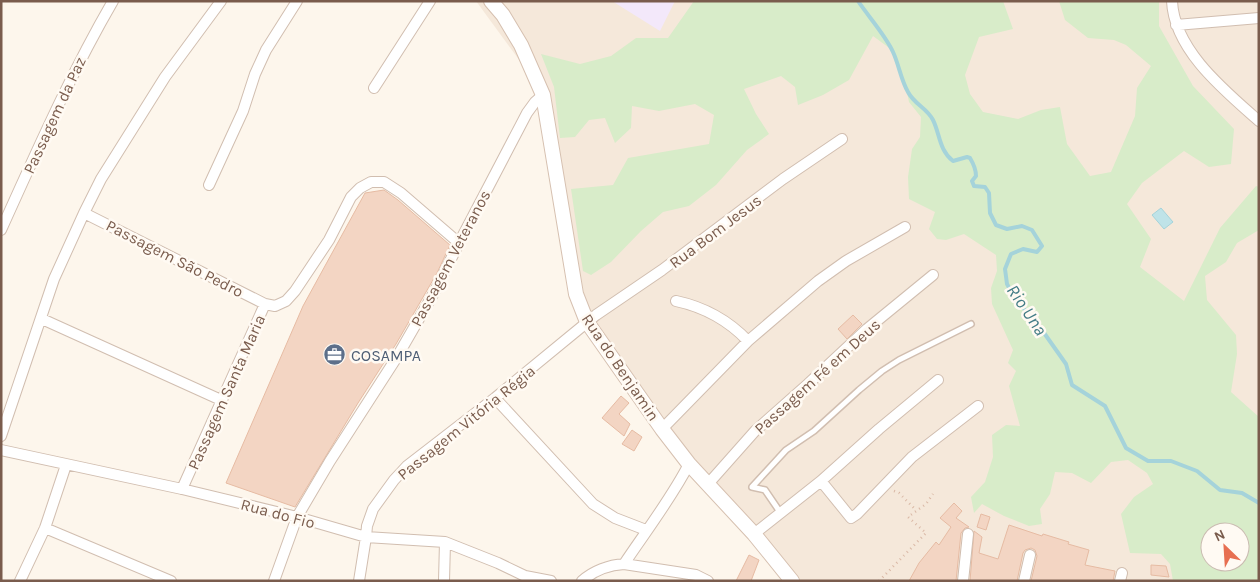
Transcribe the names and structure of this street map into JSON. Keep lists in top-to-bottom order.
{
  "streets": {
    "main road": ["Rua do Benjamin"],
    "street": [
      "Passagem da Paz",
      "Rua Bom Jesus",
      "Passagem São Pedro",
      "Passagem Veteranos",
      "Passagem Fé em Deus",
      "Passagem Santa Maria",
      "Passagem Vitória Régia",
      "Rua do Fio"
    ]
  },
  "crossings": [
    ["Rua Bom Jesus", "Rua do Benjamin"],
    ["Rua Bom Jesus", "Passagem Vitória Régia"],
    ["Passagem São Pedro", "Passagem Santa Maria"],
    ["Passagem Veteranos", "Rua do Benjamin"],
    ["Passagem Veteranos", "Passagem Santa Maria"],
    ["Passagem Veteranos", "Rua do Fio"],
    ["Rua do Benjamin", "Passagem Fé em Deus"],
    ["Rua do Benjamin", "Passagem Vitória Régia"],
    ["Passagem Santa Maria", "Rua do Fio"],
    ["Passagem Vitória Régia", "Rua do Fio"]
  ],
  "water": ["Rio Una"],
  "places": {
    "office": ["COSAMPA"]
  },
  "north": "top left"
}
